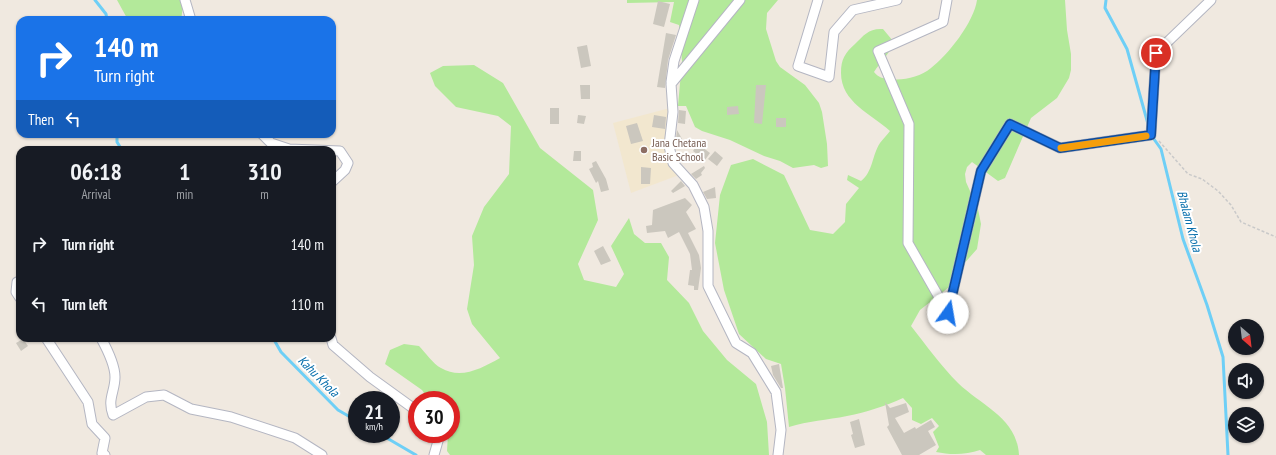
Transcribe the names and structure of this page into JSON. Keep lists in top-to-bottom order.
{
  "water": ["Bhalam Khola", "Kahu Khola"],
  "places": ["Jana Chetana Basic School"],
  "north": "bottom right",
  "page": {
    "turn": ["140 m", "Turn right"],
    "then": "Then",
    "eta": [
      "06:18",
      "Arrival",
      "1",
      "min",
      "310",
      "m"
    ],
    "list": [
      {
        "name": "Turn right",
        "value": "140 m"
      },
      {
        "name": "Turn left",
        "value": "110 m"
      }
    ],
    "speed": "21 km/h",
    "limit": "30"
  }
}
